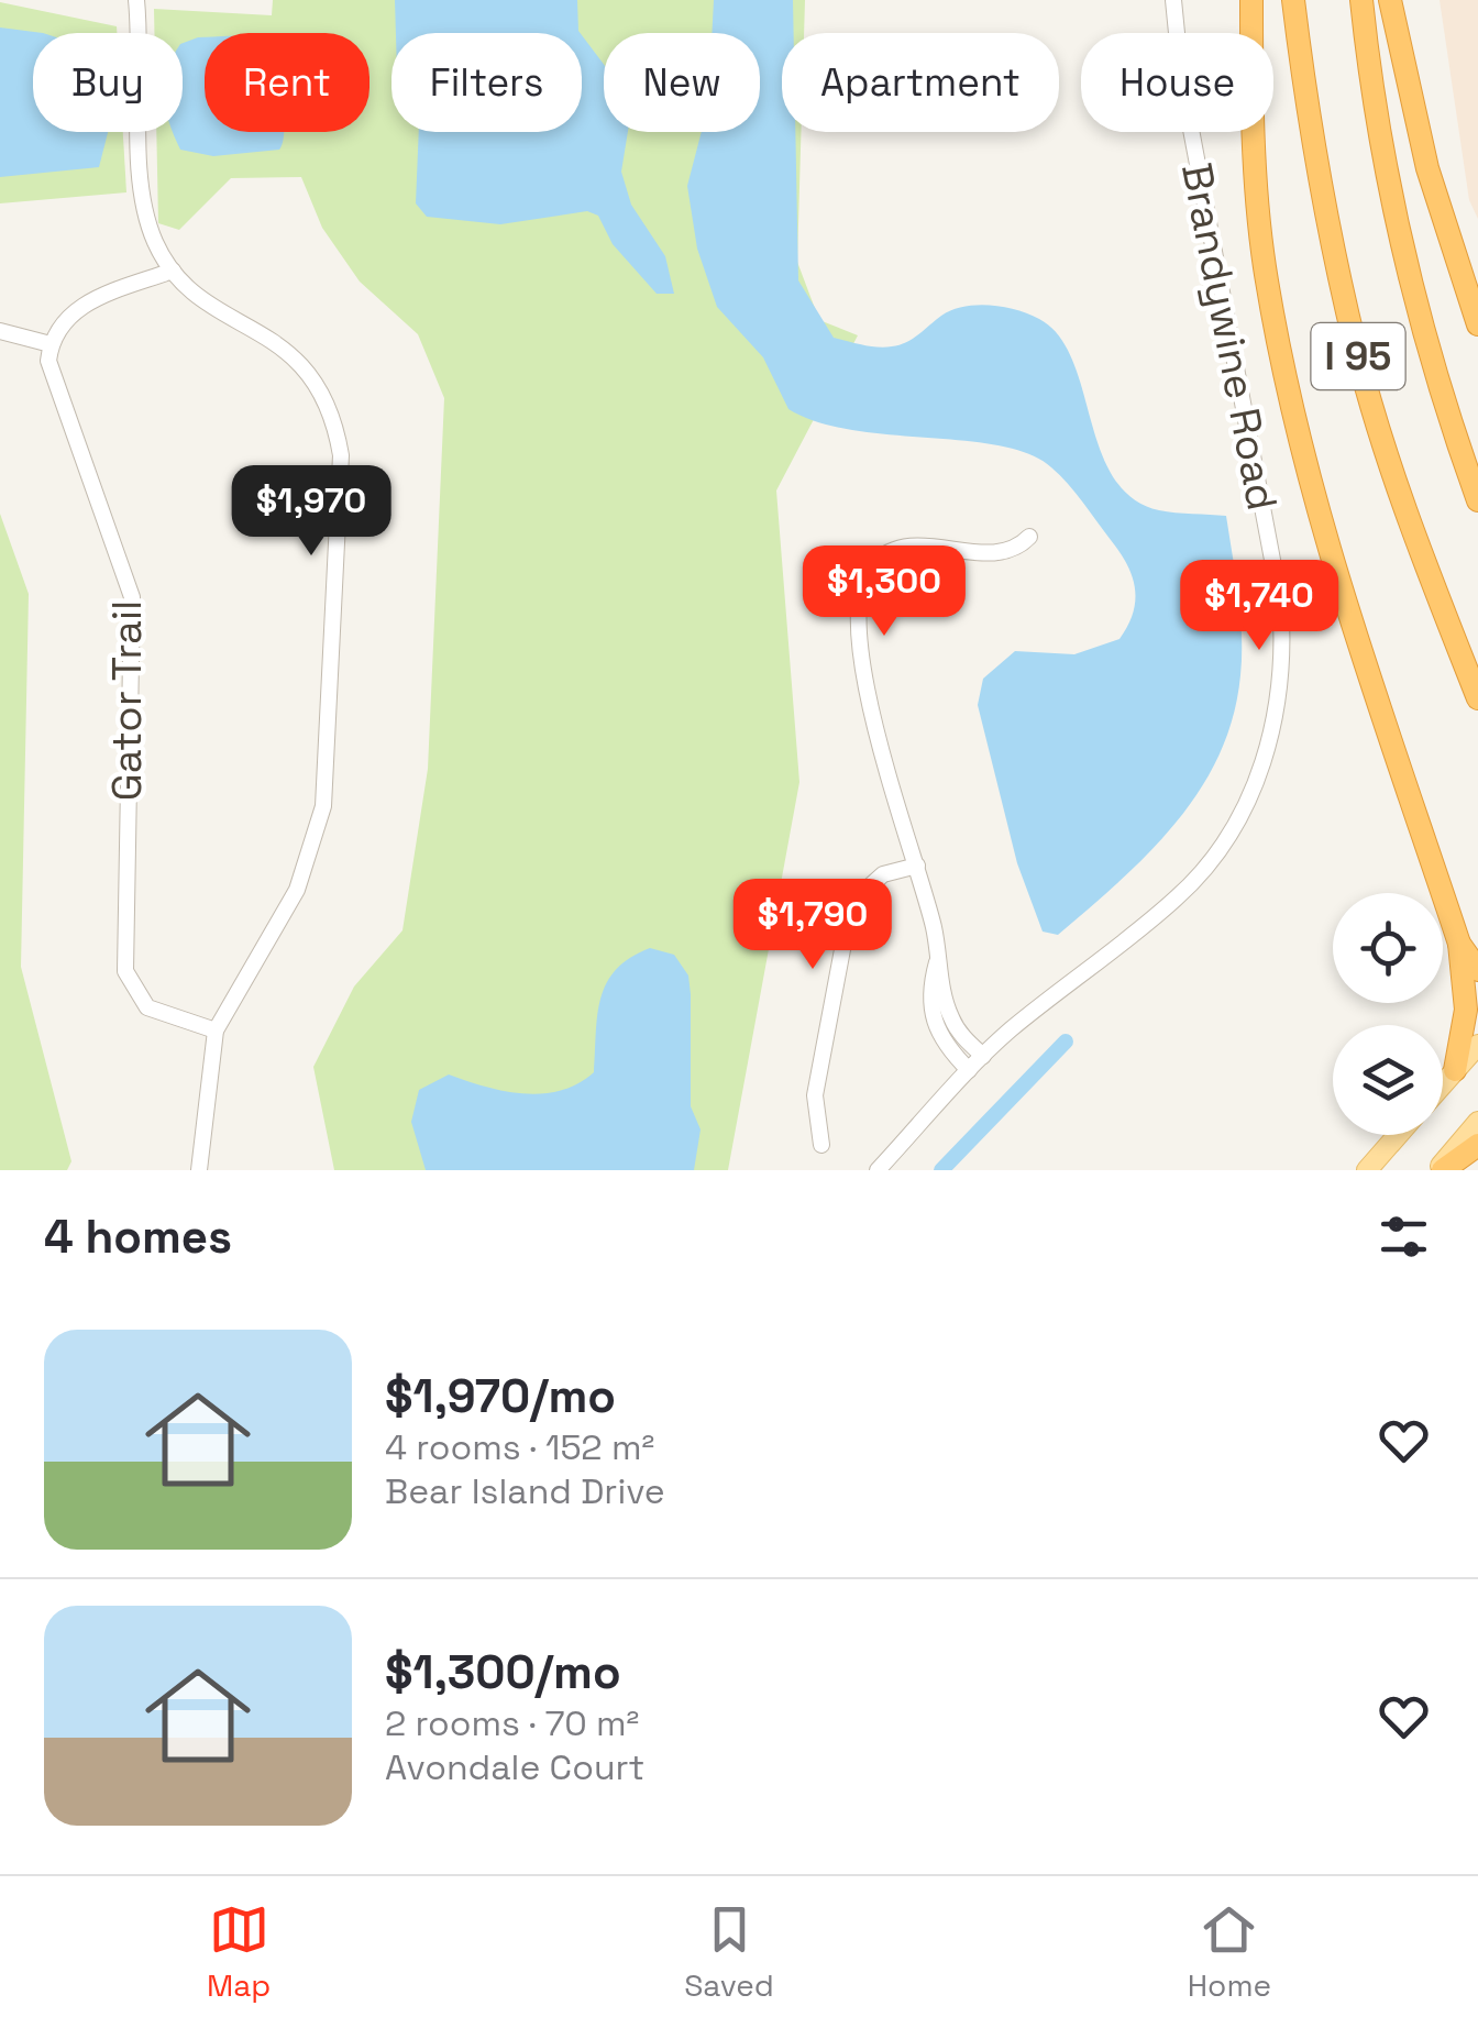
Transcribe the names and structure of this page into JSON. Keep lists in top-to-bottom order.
{
  "streets": {
    "highway": ["I 95"],
    "street": ["Brandywine Road", "Gator Trail"]
  },
  "page": {
    "chip": [
      "Buy",
      "Rent",
      "Filters",
      "New",
      "Apartment",
      "House"
    ],
    "price": [
      "$1,970",
      "$1,300",
      "$1,740",
      "$1,790"
    ],
    "heading": "4 homes",
    "list": [
      {
        "name": "$1,970/mo",
        "note": "4 rooms · 152 m² · Bear Island Drive"
      },
      {
        "name": "$1,300/mo",
        "note": "2 rooms · 70 m² · Avondale Court"
      }
    ],
    "tabs": ["Map", "Saved", "Home"]
  }
}
